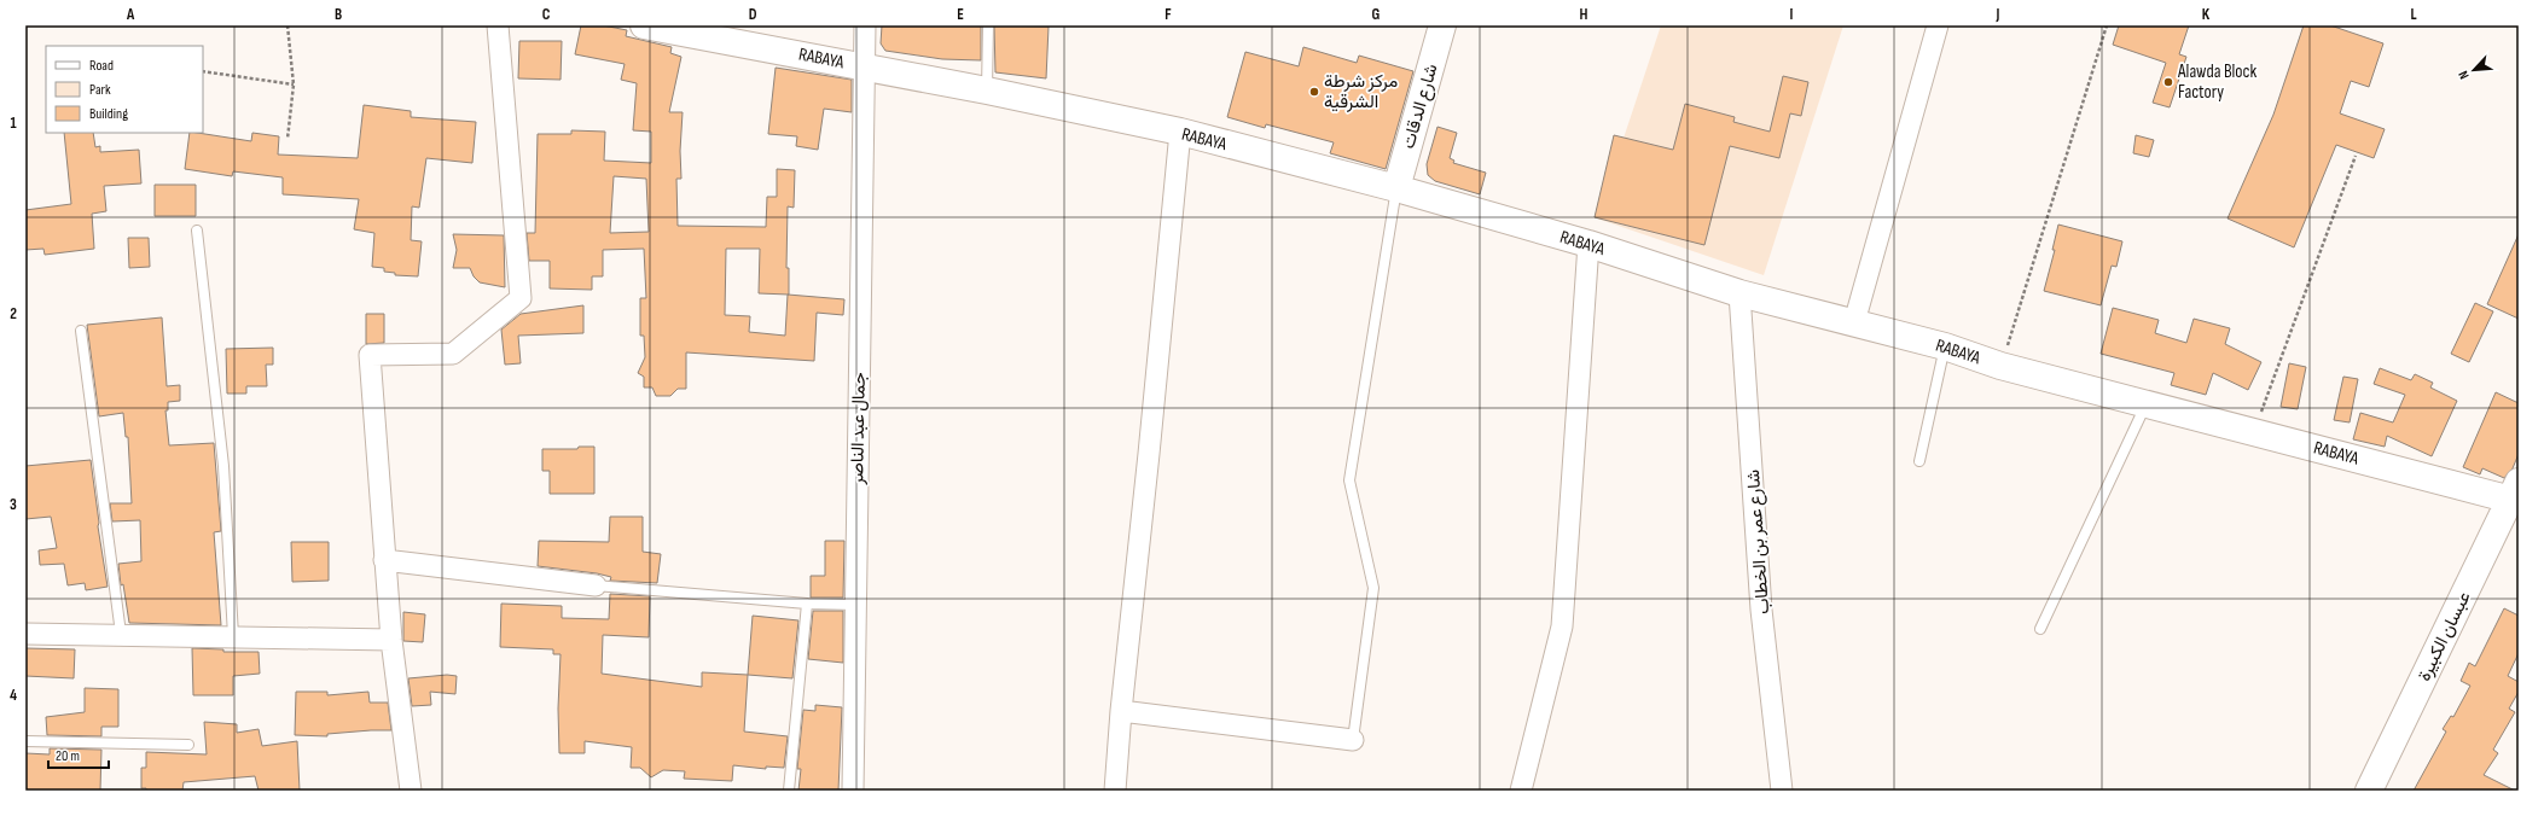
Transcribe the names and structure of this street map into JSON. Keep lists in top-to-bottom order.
{
  "streets": {
    "street": [
      "RABAYA",
      "شارع الدقات",
      "جمال عبد الناصر",
      "شارع عمر بن الخطاب",
      "عبسان الكبيرة"
    ]
  },
  "crossings": [
    ["RABAYA", "شارع الدقات"],
    ["RABAYA", "جمال عبد الناصر"],
    ["RABAYA", "شارع عمر بن الخطاب"],
    ["RABAYA", "عبسان الكبيرة"]
  ],
  "places": ["Alawda Block Factory", "مركز شرطة الشرقية"],
  "legend": ["Road", "Park", "Building"],
  "scale_bar": "20 m",
  "north": "bottom left",
  "grid": {
    "columns": [
      "A",
      "B",
      "C",
      "D",
      "E",
      "F",
      "G",
      "H",
      "I",
      "J",
      "K",
      "L"
    ],
    "rows": [
      "1",
      "2",
      "3",
      "4"
    ]
  }
}
